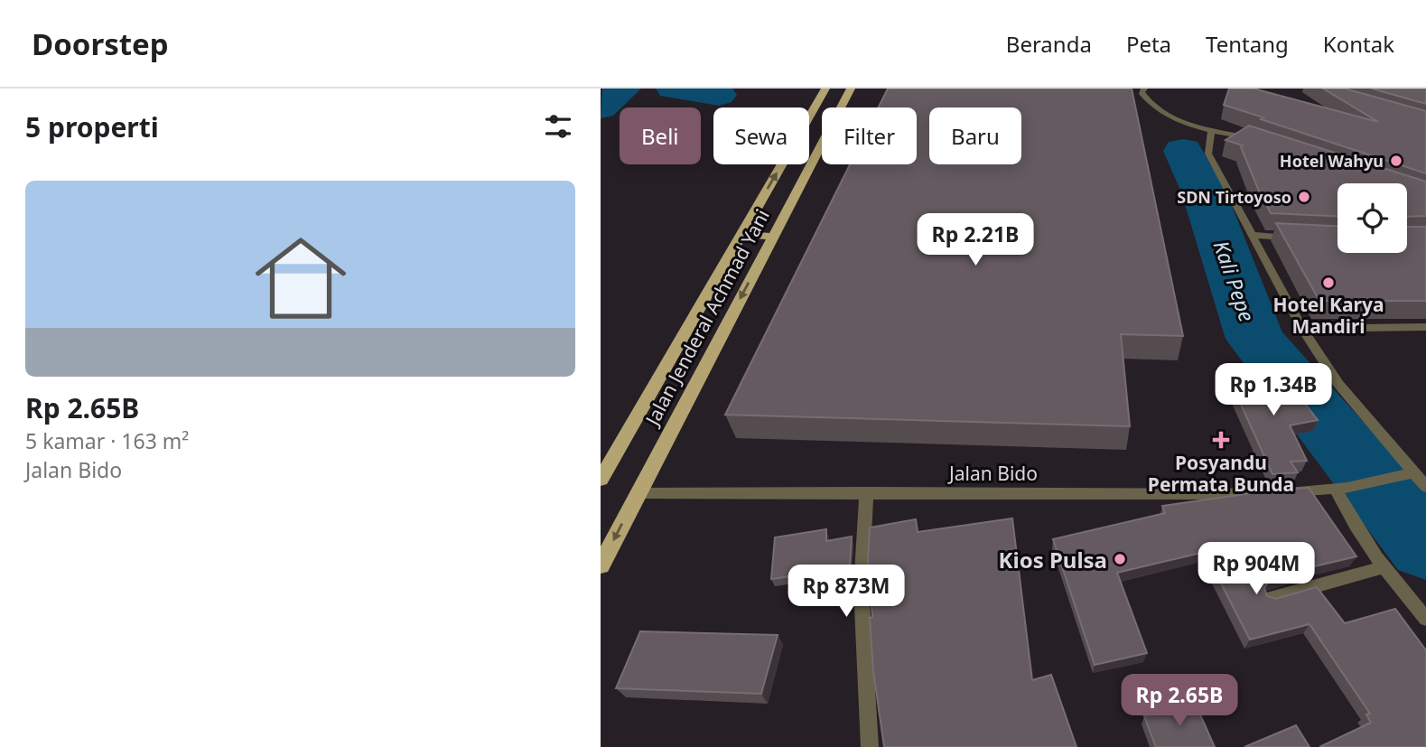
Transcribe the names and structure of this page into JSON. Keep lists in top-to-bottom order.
{
  "streets": {
    "main road": ["Jalan Jenderal Achmad Yani"],
    "street": ["Jalan Bido"]
  },
  "crossings": [
    ["Jalan Jenderal Achmad Yani", "Jalan Bido"]
  ],
  "water": ["Kali Pepe"],
  "places": {
    "other": [
      "Hotel Wahyu",
      "SDN Tirtoyoso",
      "Hotel Karya Mandiri",
      "Kios Pulsa"
    ],
    "health": ["Posyandu Permata Bunda"]
  },
  "page": {
    "header": "Doorstep",
    "nav": [
      "Beranda",
      "Peta",
      "Tentang",
      "Kontak"
    ],
    "heading": "5 properti",
    "chip": [
      "Beli",
      "Sewa",
      "Filter",
      "Baru"
    ],
    "list": [
      {
        "name": "Rp 2.65B",
        "note": "5 kamar · 163 m² · Jalan Bido"
      }
    ],
    "price": [
      "Rp 2.21B",
      "Rp 1.34B",
      "Rp 904M",
      "Rp 873M",
      "Rp 2.65B"
    ]
  }
}
